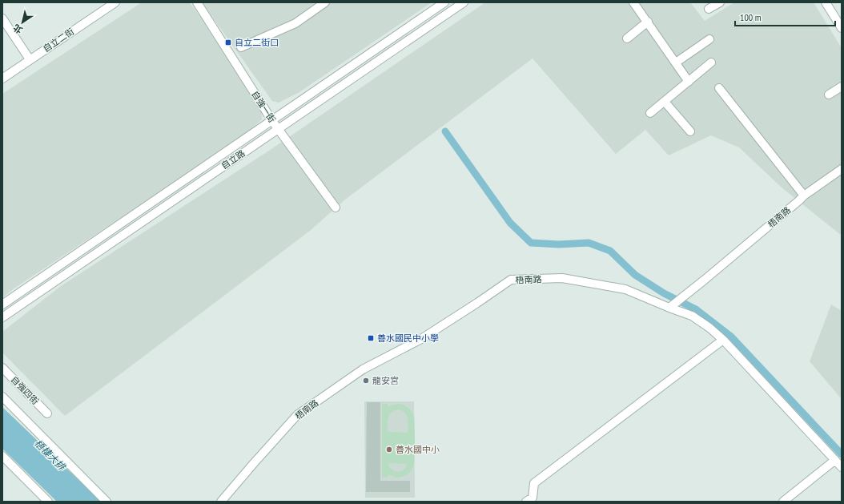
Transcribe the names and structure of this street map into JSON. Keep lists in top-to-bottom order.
{
  "streets": {
    "street": [
      "自立二街",
      "自強一街",
      "自立路",
      "梧南路",
      "自強四街"
    ]
  },
  "crossings": [
    ["自強一街", "自立路"]
  ],
  "water": ["梧棲大排"],
  "places": {
    "transit": ["自立二街口", "善水國民中小學"],
    "other": ["龍安宮", "善水國中小"]
  },
  "scale_bar": "100 m",
  "north": "bottom left"
}
